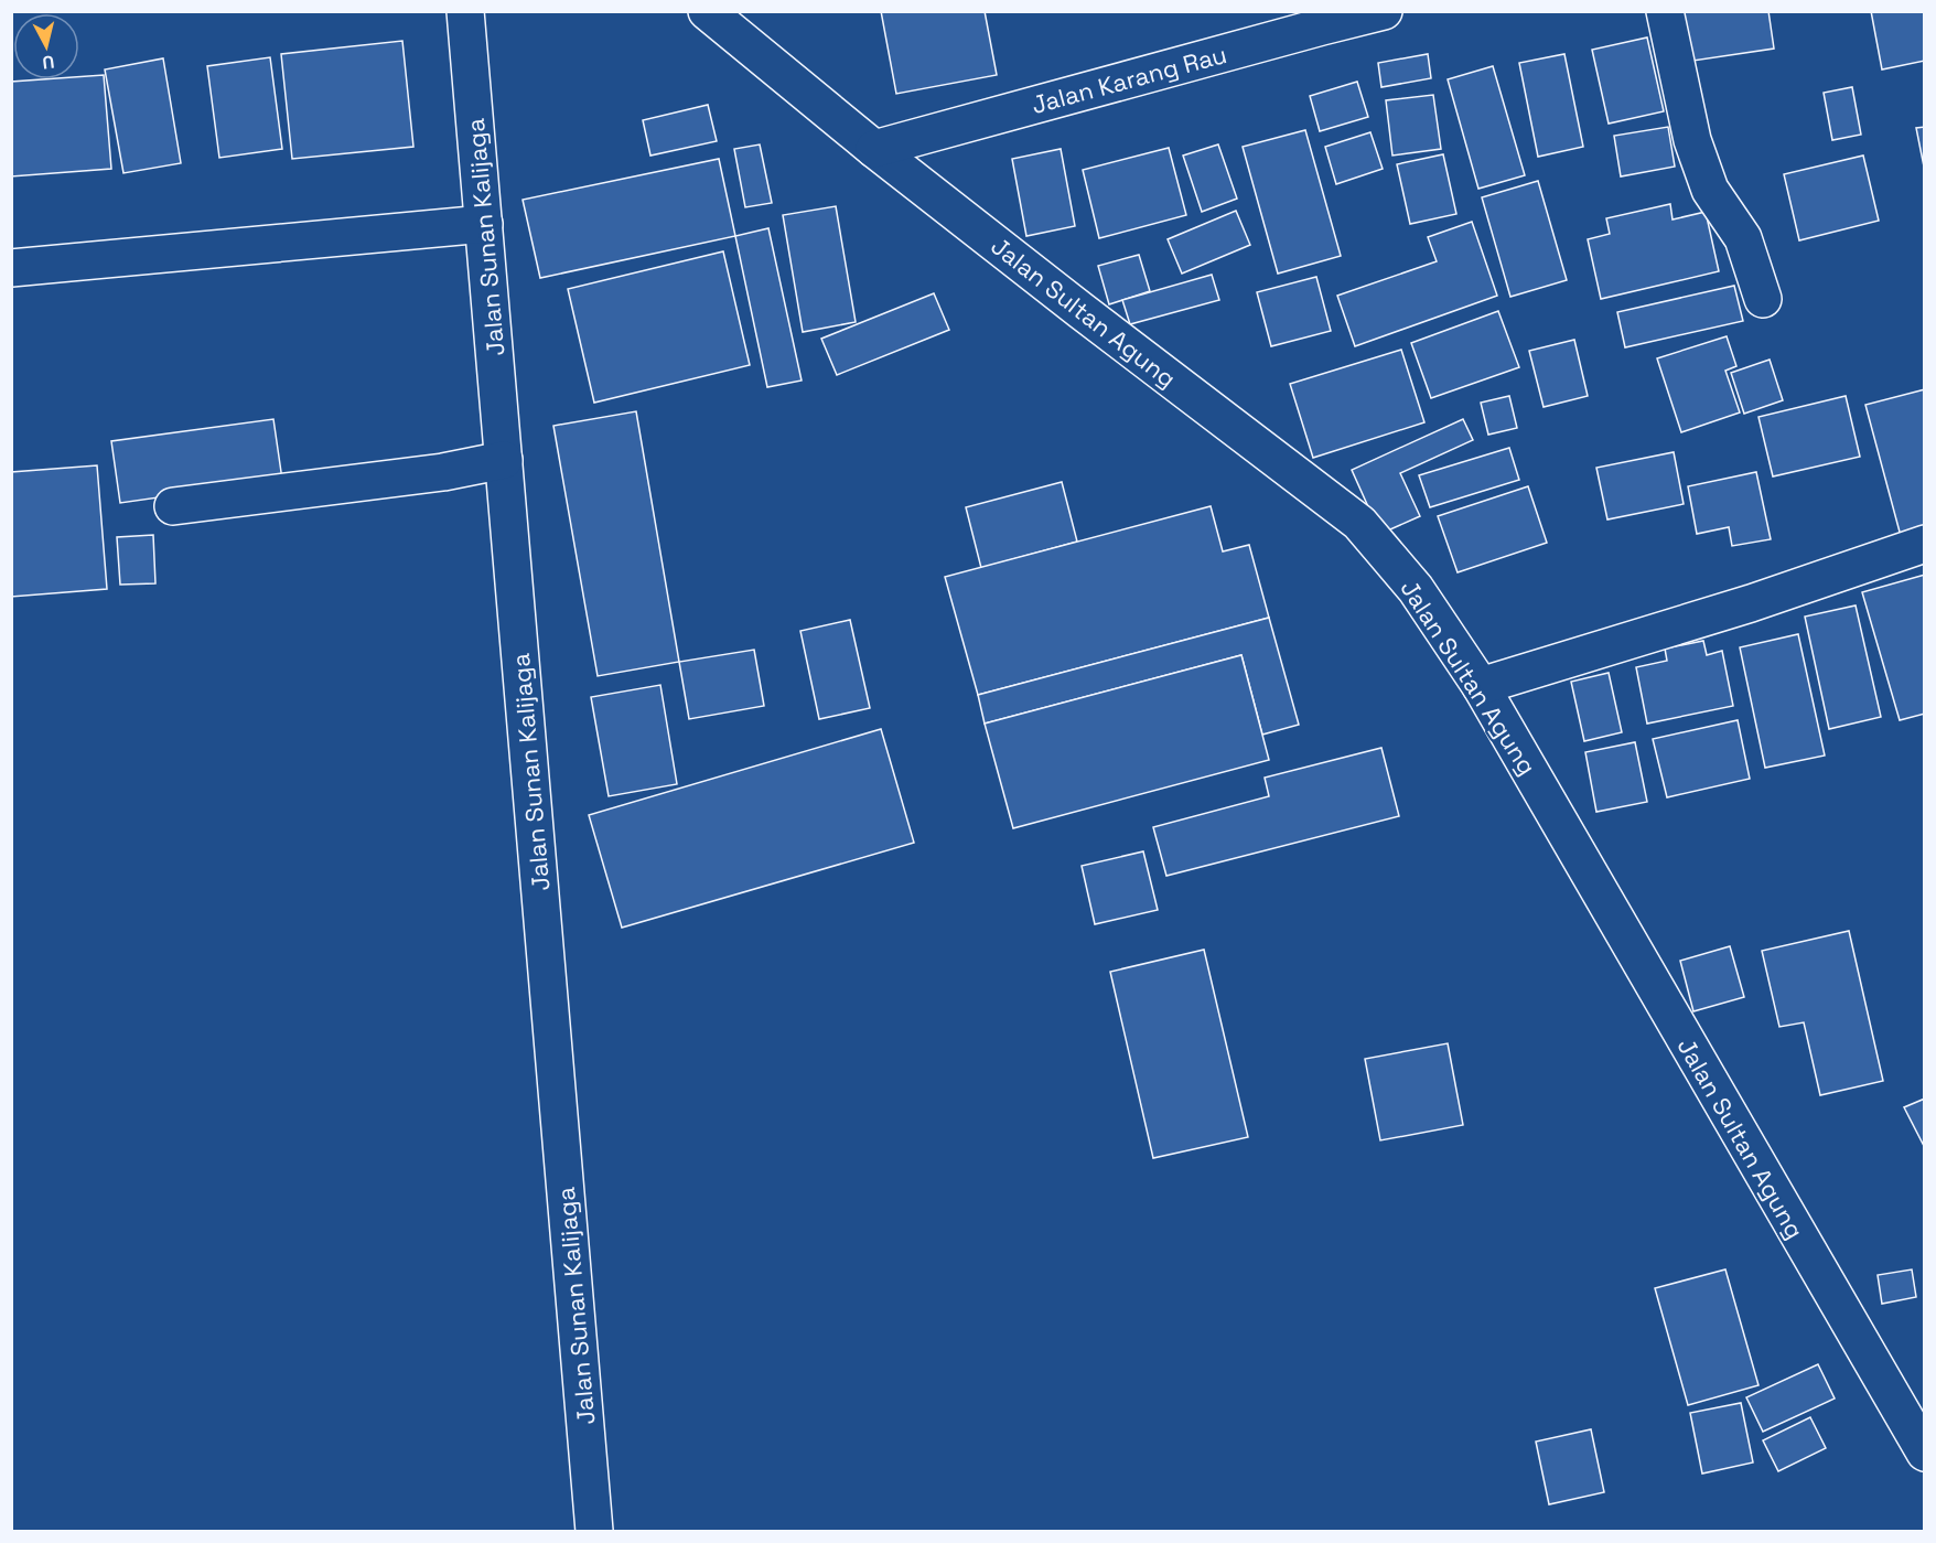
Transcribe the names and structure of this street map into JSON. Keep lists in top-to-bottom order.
{
  "streets": {
    "street": ["Jalan Karang Rau", "Jalan Sunan Kalijaga", "Jalan Sultan Agung"]
  },
  "crossings": [
    ["Jalan Karang Rau", "Jalan Sultan Agung"]
  ],
  "north": "bottom"
}
